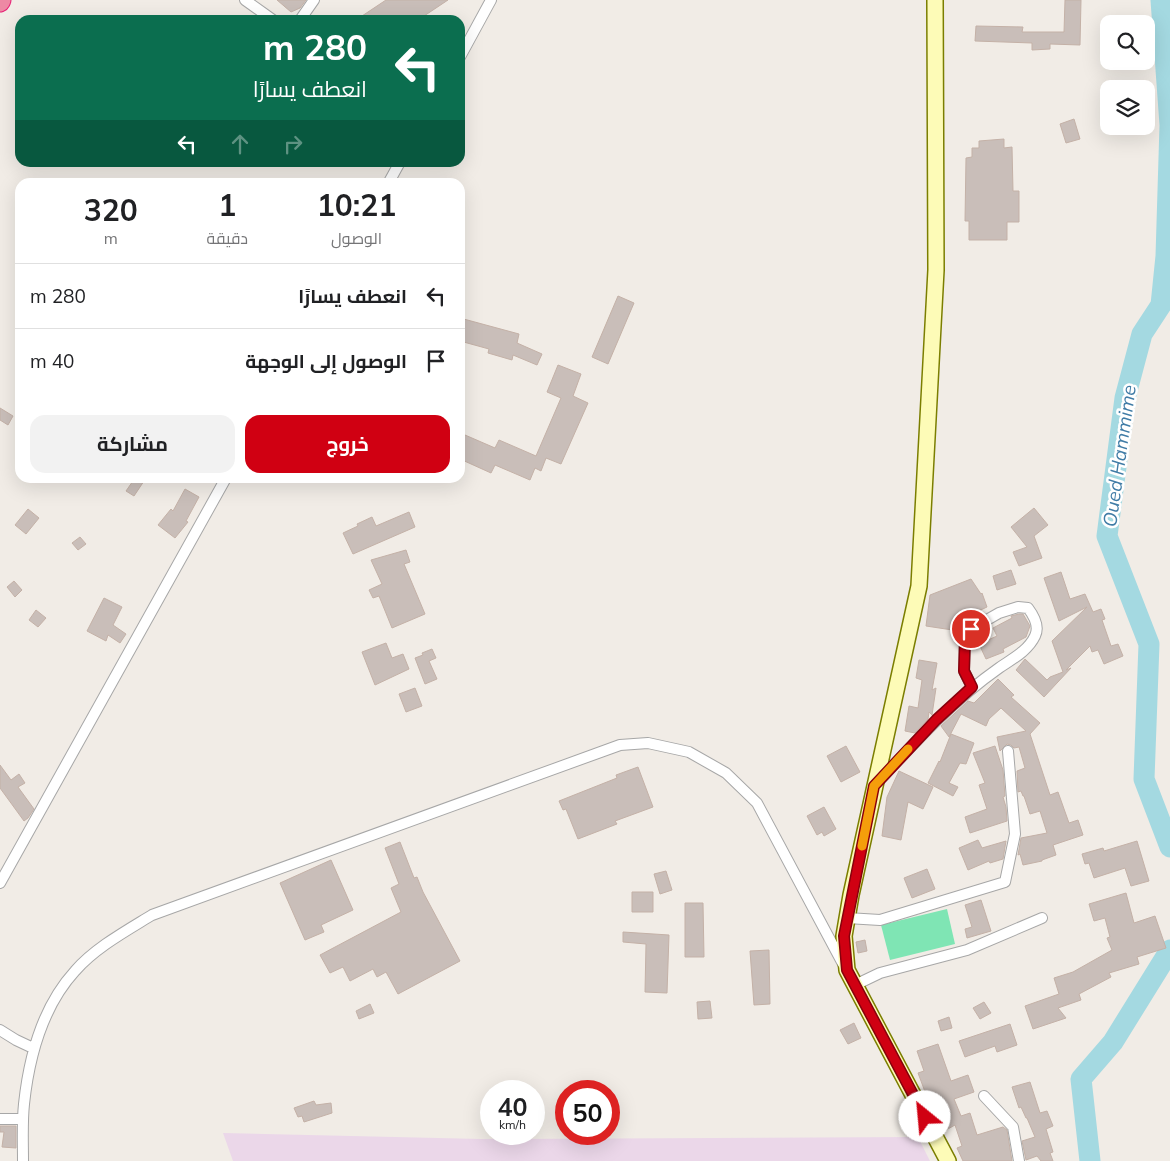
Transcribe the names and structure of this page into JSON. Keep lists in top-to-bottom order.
{
  "water": ["Oued Hammime"],
  "page": {
    "turn": ["280 m", "انعطف يسارًا"],
    "eta": [
      "10:21",
      "الوصول",
      "1",
      "دقيقة",
      "320",
      "m"
    ],
    "list": [
      {
        "name": "انعطف يسارًا",
        "value": "280 m"
      },
      {
        "name": "الوصول إلى الوجهة",
        "value": "40 m"
      }
    ],
    "buttons": ["خروج", "مشاركة"],
    "speed": "40 km/h",
    "limit": "50"
  }
}
